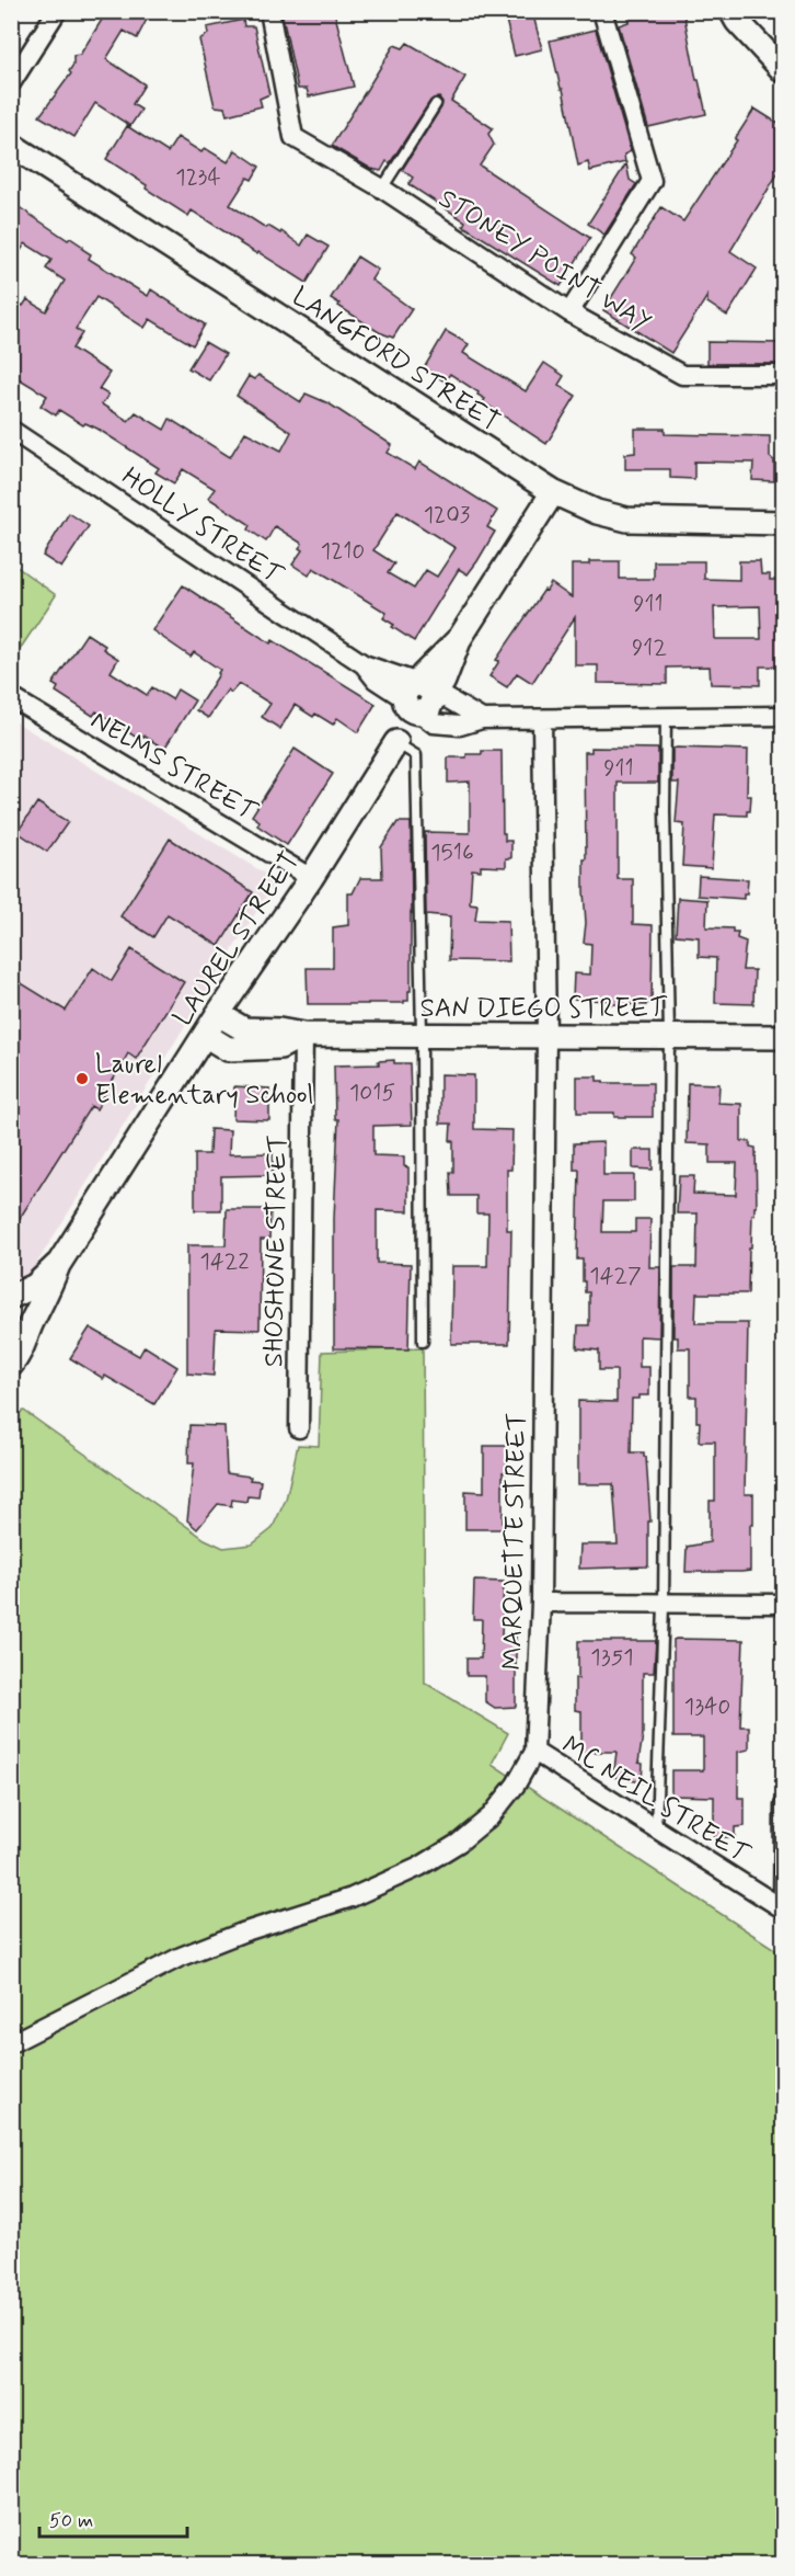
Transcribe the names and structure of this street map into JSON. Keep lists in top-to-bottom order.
{
  "streets": {
    "street": [
      "STONEY POINT WAY",
      "LANGFORD STREET",
      "HOLLY STREET",
      "NELMS STREET",
      "LAUREL STREET",
      "SAN DIEGO STREET",
      "SHOSHONE STREET",
      "MARQUETTE STREET",
      "MC NEIL STREET"
    ]
  },
  "crossings": [
    ["LANGFORD STREET", "LAUREL STREET"],
    ["HOLLY STREET", "LAUREL STREET"],
    ["HOLLY STREET", "MARQUETTE STREET"],
    ["NELMS STREET", "LAUREL STREET"],
    ["LAUREL STREET", "SAN DIEGO STREET"],
    ["SAN DIEGO STREET", "SHOSHONE STREET"],
    ["SAN DIEGO STREET", "MARQUETTE STREET"],
    ["MARQUETTE STREET", "MC NEIL STREET"]
  ],
  "places": ["Laurel Elementary School"],
  "house_numbers": [
    "1234",
    "1203",
    "1210",
    "911",
    "912",
    "911",
    "1516",
    "1015",
    "1422",
    "1427",
    "1351",
    "1340"
  ],
  "scale_bar": "50 m"
}
